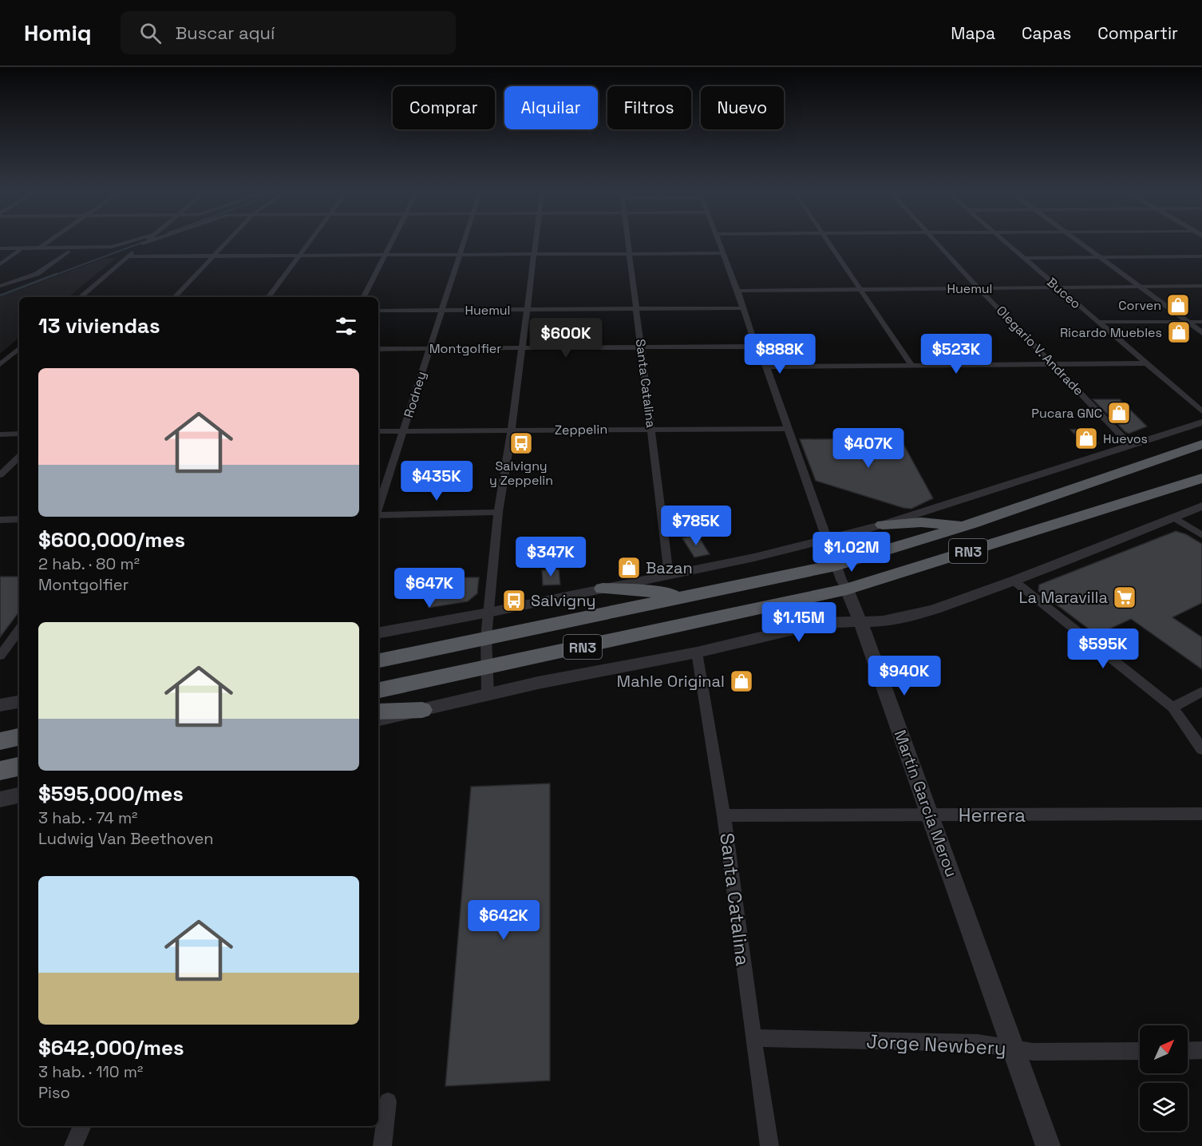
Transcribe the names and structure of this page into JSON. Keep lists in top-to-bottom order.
{
  "streets": {
    "highway": ["RN3"],
    "street": [
      "Huemul",
      "Buceo",
      "Montgolfier",
      "Olegario V. Andrade",
      "Santa Catalina",
      "Rodney",
      "Zeppelin",
      "Martín García Merou",
      "Herrera",
      "Jorge Newbery"
    ]
  },
  "crossings": [
    ["Huemul", "Buceo"],
    ["Huemul", "Olegario V. Andrade"],
    ["Huemul", "Santa Catalina"],
    ["Huemul", "Rodney"],
    ["Huemul", "Martín García Merou"],
    ["Montgolfier", "Santa Catalina"],
    ["Montgolfier", "Rodney"],
    ["Montgolfier", "Martín García Merou"],
    ["Santa Catalina", "Zeppelin"],
    ["Santa Catalina", "Herrera"],
    ["Santa Catalina", "Jorge Newbery"],
    ["Rodney", "Zeppelin"],
    ["Zeppelin", "Martín García Merou"],
    ["RN3", "Martín García Merou"],
    ["Martín García Merou", "Herrera"],
    ["Martín García Merou", "Jorge Newbery"]
  ],
  "places": {
    "shop": [
      "Corven",
      "Ricardo Muebles",
      "Pucara GNC",
      "Huevos",
      "Bazan",
      "Mahle Original"
    ],
    "bus stop": ["Salvigny y Zeppelin", "Salvigny"],
    "supermarket": ["La Maravilla"]
  },
  "north": "top right",
  "page": {
    "header": "Homiq",
    "search": "Buscar aquí",
    "nav": ["Mapa", "Capas", "Compartir"],
    "chip": [
      "Comprar",
      "Alquilar",
      "Filtros",
      "Nuevo"
    ],
    "heading": "13 viviendas",
    "price": [
      "$600K",
      "$888K",
      "$523K",
      "$407K",
      "$435K",
      "$785K",
      "$1.02M",
      "$347K",
      "$647K",
      "$1.15M",
      "$595K",
      "$940K",
      "$642K"
    ],
    "list": [
      {
        "name": "$600,000/mes",
        "note": "2 hab. · 80 m² · Montgolfier"
      },
      {
        "name": "$595,000/mes",
        "note": "3 hab. · 74 m² · Ludwig Van Beethoven"
      },
      {
        "name": "$642,000/mes",
        "note": "3 hab. · 110 m² · Piso"
      }
    ]
  }
}
